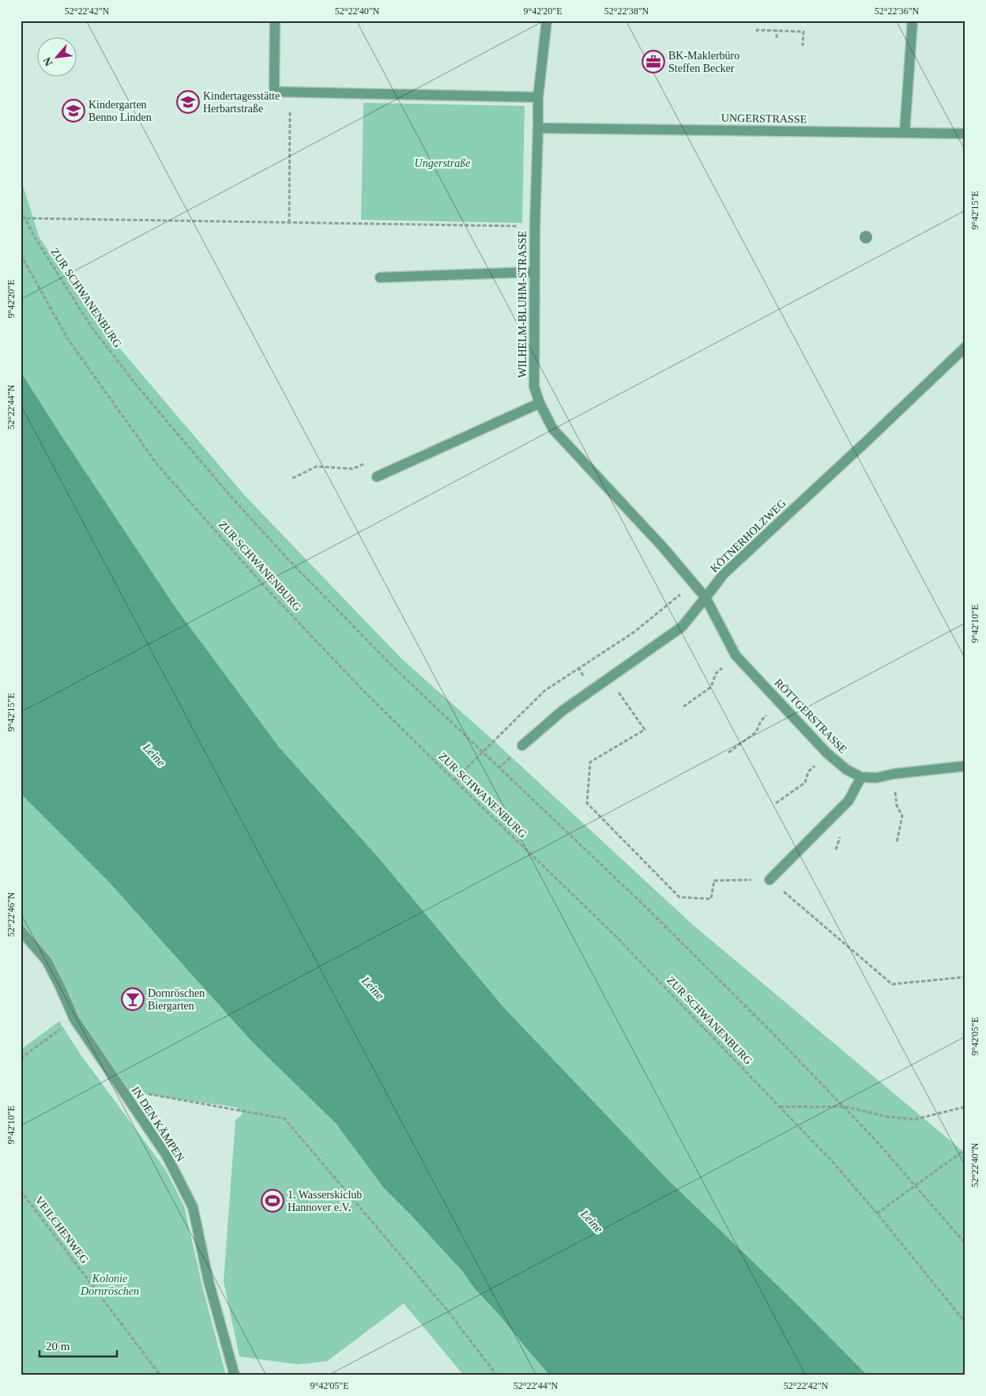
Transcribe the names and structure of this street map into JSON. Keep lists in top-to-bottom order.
{
  "streets": {
    "street": [
      "UNGERSTRASSE",
      "WILHELM-BLUHM-STRASSE",
      "KÖTNERHOLZWEG",
      "RÖTTGERSTRASSE",
      "IN DEN KÄMPEN"
    ],
    "path": ["ZUR SCHWANENBURG", "VEILCHENWEG"]
  },
  "crossings": [
    ["UNGERSTRASSE", "WILHELM-BLUHM-STRASSE"],
    ["WILHELM-BLUHM-STRASSE", "KÖTNERHOLZWEG"],
    ["WILHELM-BLUHM-STRASSE", "RÖTTGERSTRASSE"],
    ["KÖTNERHOLZWEG", "RÖTTGERSTRASSE"]
  ],
  "water": ["Leine"],
  "parks": ["Ungerstraße", "Kolonie Dornröschen"],
  "places": {
    "office": ["BK-Maklerbüro Steffen Becker"],
    "school or university": ["Kindertagesstätte Herbartstraße", "Kindergarten Benno Linden"],
    "bar": ["Dornröschen Biergarten"],
    "sports": ["1. Wasserskiclub Hannover e.V."]
  },
  "scale_bar": "20 m",
  "north": "bottom left",
  "coordinates": [
    "52°22'42\"N",
    "52°22'40\"N",
    "9°42'20\"E",
    "52°22'38\"N",
    "52°22'36\"N",
    "9°42'15\"E",
    "52°22'44\"N",
    "9°42'10\"E",
    "52°22'46\"N",
    "9°42'05\"E"
  ]
}
